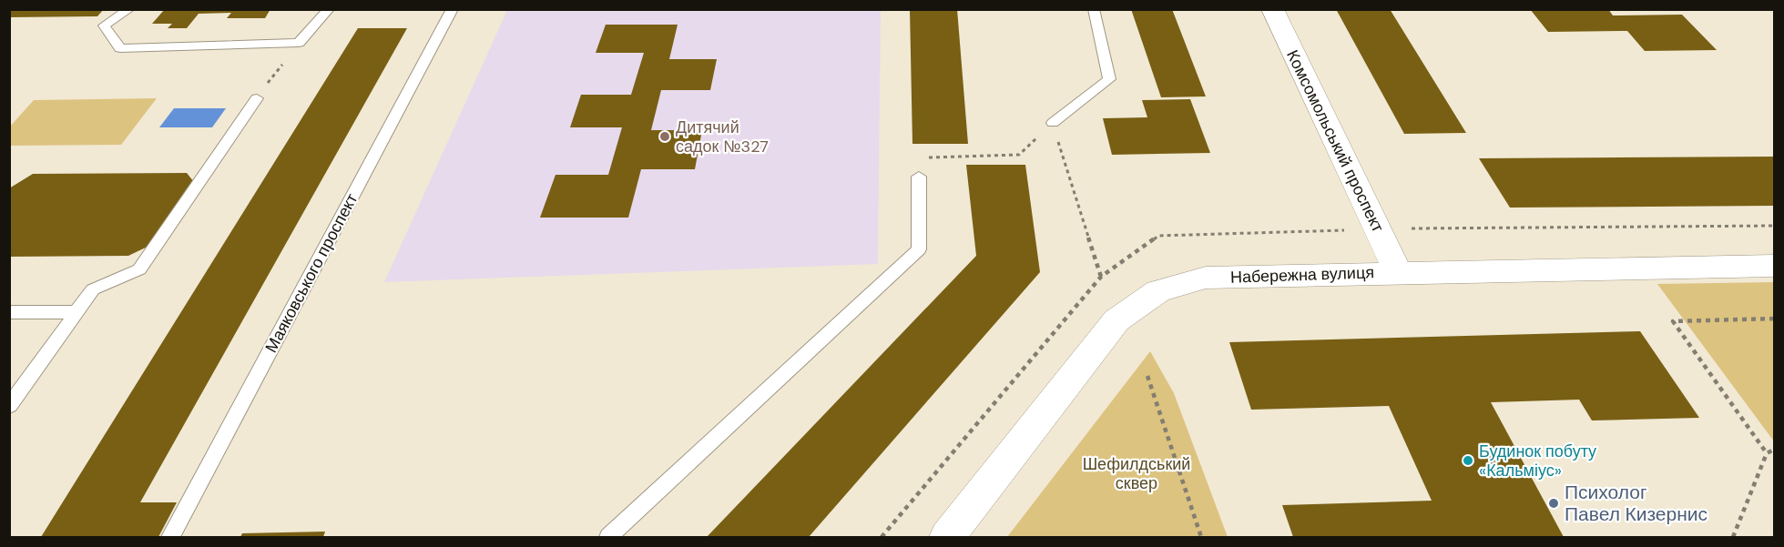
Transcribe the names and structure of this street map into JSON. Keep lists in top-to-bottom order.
{
  "streets": {
    "street": ["Комсомольський проспект", "Набережна вулиця"],
    "lane": ["Маяковського проспект"]
  },
  "crossings": [
    ["Комсомольський проспект", "Набережна вулиця"]
  ],
  "parks": ["Шефилдський сквер"],
  "places": ["Дитячий садок №327", "Будинок побуту «Кальміус»", "Психолог Павел Кизернис"]
}
